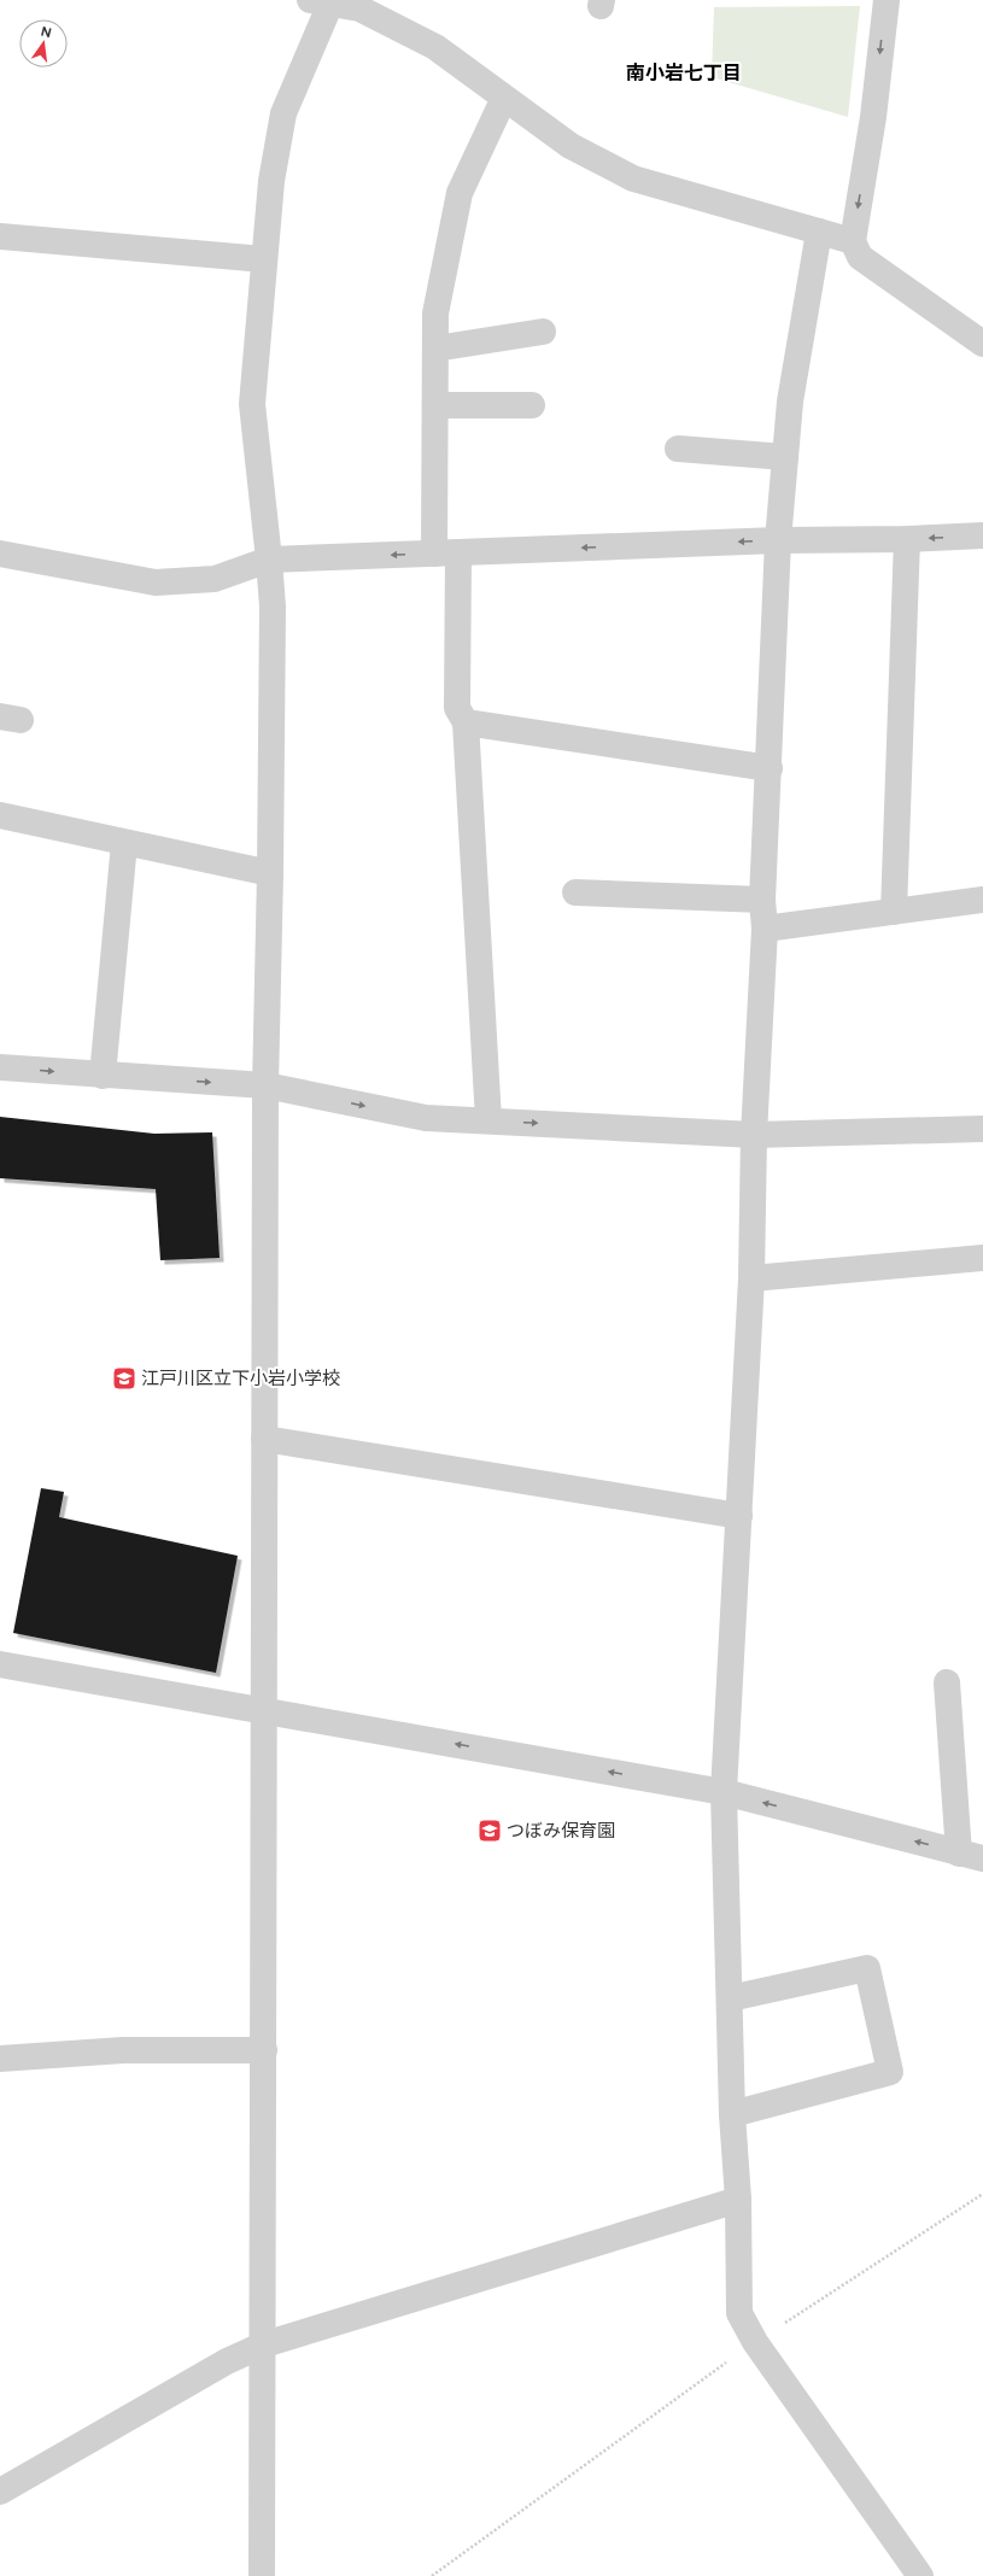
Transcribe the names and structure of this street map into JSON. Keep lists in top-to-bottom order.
{
  "districts": ["南小岩七丁目"],
  "places": {
    "school or university": ["江戸川区立下小岩小学校", "つぼみ保育園"]
  },
  "north": "top"
}
